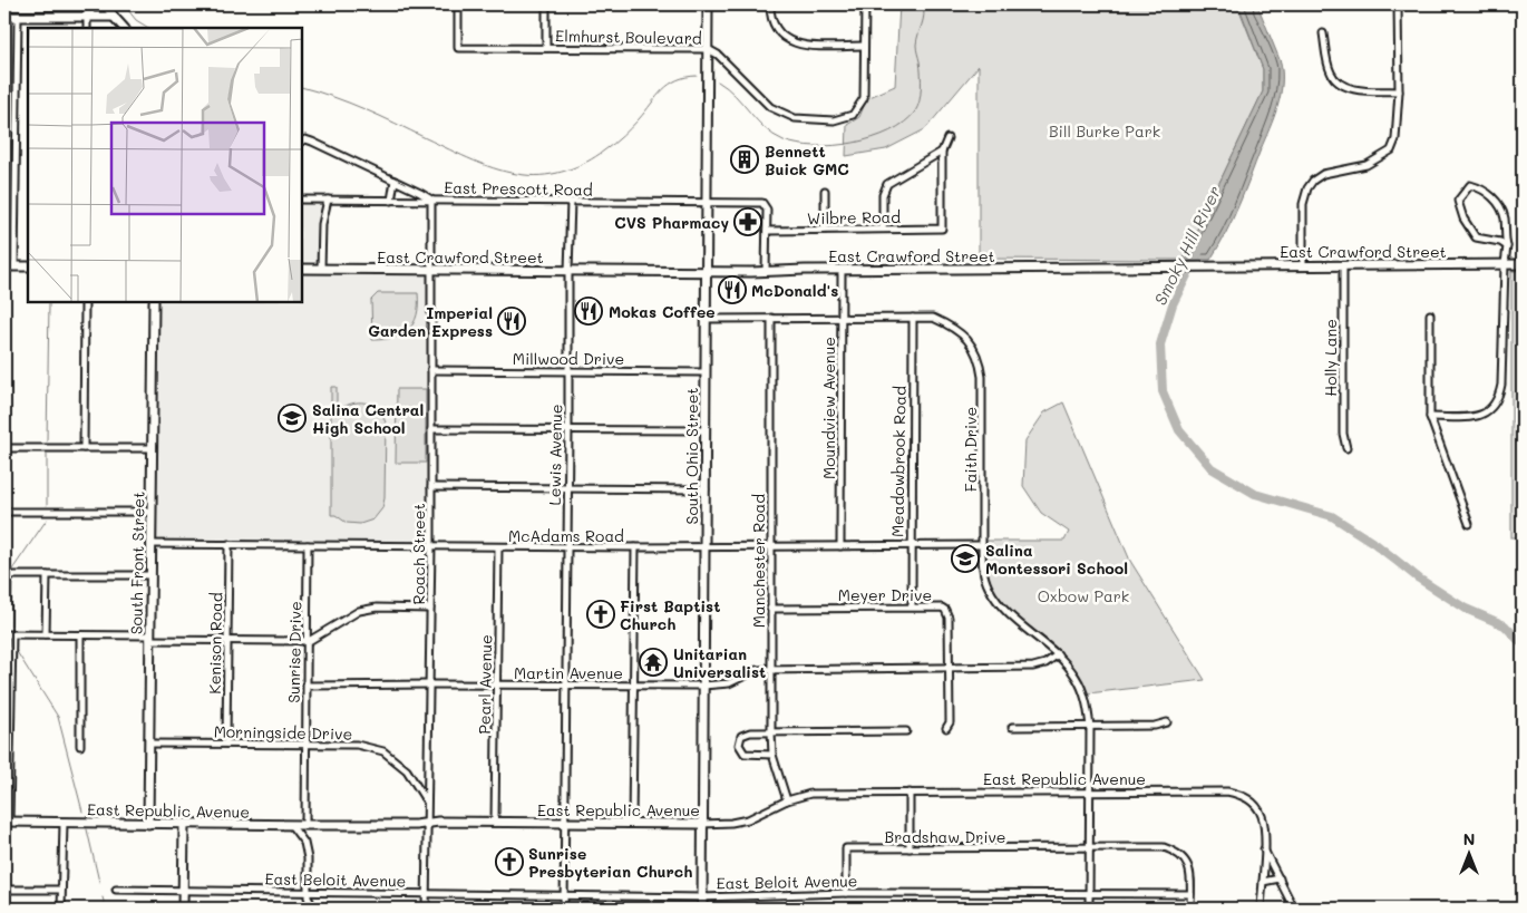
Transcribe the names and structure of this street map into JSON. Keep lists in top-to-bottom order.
{
  "streets": {
    "street": [
      "Elmhurst Boulevard",
      "East Prescott Road",
      "Wilbre Road",
      "East Crawford Street",
      "Millwood Drive",
      "Holly Lane",
      "Moundview Avenue",
      "Faith Drive",
      "Lewis Avenue",
      "South Ohio Street",
      "Meadowbrook Road",
      "McAdams Road",
      "Roach Street",
      "Manchester Road",
      "South Front Street",
      "Meyer Drive",
      "Kenison Road",
      "Sunrise Drive",
      "Martin Avenue",
      "Pearl Avenue",
      "Morningside Drive",
      "East Republic Avenue",
      "Bradshaw Drive",
      "East Beloit Avenue"
    ]
  },
  "crossings": [
    ["Elmhurst Boulevard", "South Ohio Street"],
    ["East Prescott Road", "Wilbre Road"],
    ["East Prescott Road", "Lewis Avenue"],
    ["East Prescott Road", "South Ohio Street"],
    ["East Prescott Road", "Roach Street"],
    ["East Crawford Street", "Holly Lane"],
    ["East Crawford Street", "Moundview Avenue"],
    ["East Crawford Street", "Lewis Avenue"],
    ["East Crawford Street", "South Ohio Street"],
    ["East Crawford Street", "Roach Street"],
    ["Millwood Drive", "Lewis Avenue"],
    ["Millwood Drive", "South Ohio Street"],
    ["Millwood Drive", "Roach Street"],
    ["Moundview Avenue", "Faith Drive"],
    ["Moundview Avenue", "McAdams Road"],
    ["Faith Drive", "South Ohio Street"],
    ["Faith Drive", "Meadowbrook Road"],
    ["Faith Drive", "McAdams Road"],
    ["Faith Drive", "Manchester Road"],
    ["Faith Drive", "Martin Avenue"],
    ["Faith Drive", "East Republic Avenue"],
    ["Faith Drive", "Bradshaw Drive"],
    ["Faith Drive", "East Beloit Avenue"],
    ["Lewis Avenue", "McAdams Road"],
    ["Lewis Avenue", "Martin Avenue"],
    ["Lewis Avenue", "East Republic Avenue"],
    ["Lewis Avenue", "East Beloit Avenue"],
    ["South Ohio Street", "McAdams Road"],
    ["South Ohio Street", "Martin Avenue"],
    ["South Ohio Street", "East Republic Avenue"],
    ["South Ohio Street", "East Beloit Avenue"],
    ["Meadowbrook Road", "McAdams Road"],
    ["Meadowbrook Road", "Meyer Drive"],
    ["McAdams Road", "Roach Street"],
    ["McAdams Road", "Manchester Road"],
    ["McAdams Road", "South Front Street"],
    ["McAdams Road", "Kenison Road"],
    ["McAdams Road", "Sunrise Drive"],
    ["McAdams Road", "Pearl Avenue"],
    ["Roach Street", "Martin Avenue"],
    ["Roach Street", "Morningside Drive"],
    ["Roach Street", "East Republic Avenue"],
    ["Roach Street", "East Beloit Avenue"],
    ["Manchester Road", "Meyer Drive"],
    ["Manchester Road", "Martin Avenue"],
    ["Manchester Road", "East Republic Avenue"],
    ["South Front Street", "Morningside Drive"],
    ["South Front Street", "East Republic Avenue"],
    ["Meyer Drive", "Martin Avenue"],
    ["Kenison Road", "Morningside Drive"],
    ["Sunrise Drive", "Martin Avenue"],
    ["Sunrise Drive", "Morningside Drive"],
    ["Sunrise Drive", "East Republic Avenue"],
    ["Martin Avenue", "Pearl Avenue"],
    ["Pearl Avenue", "East Republic Avenue"],
    ["Bradshaw Drive", "East Beloit Avenue"]
  ],
  "water": ["Smoky Hill River"],
  "parks": ["Bill Burke Park", "Oxbow Park"],
  "places": {
    "building": ["Bennett Buick GMC"],
    "pharmacy": ["CVS Pharmacy"],
    "restaurant": ["McDonald's", "Mokas Coffee", "Imperial Garden Express"],
    "school or university": ["Salina Central High School", "Salina Montessori School"],
    "church": ["First Baptist Church", "Sunrise Presbyterian Church"],
    "temple": ["Unitarian Universalist"]
  },
  "north": "top"
}
